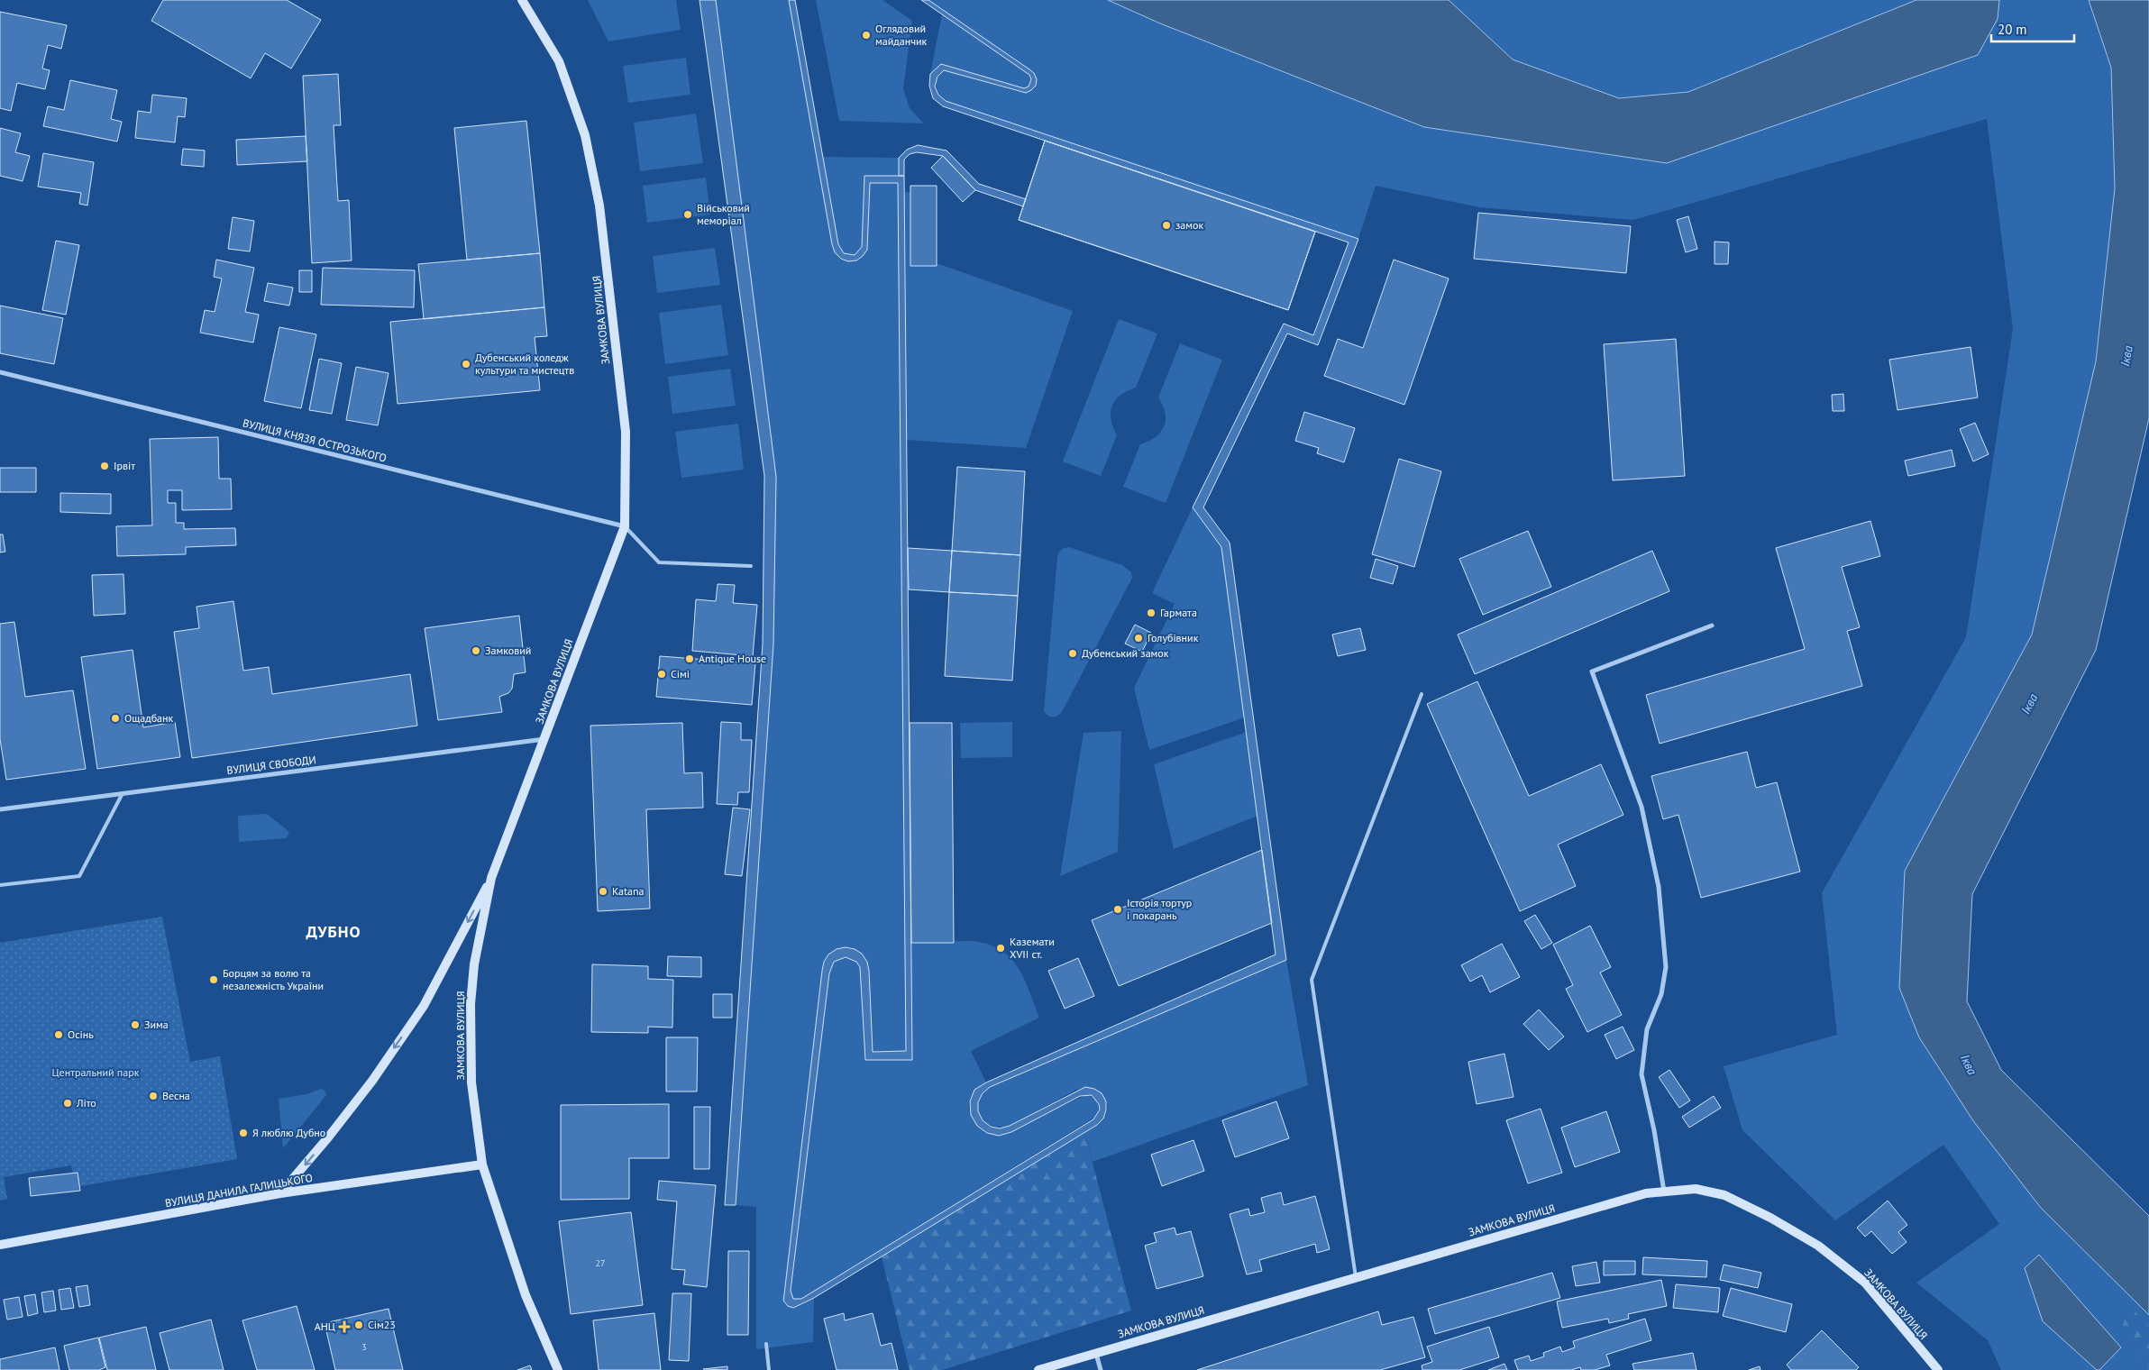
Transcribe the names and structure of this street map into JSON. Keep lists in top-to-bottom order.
{
  "streets": {
    "main road": ["ЗАМКОВА ВУЛИЦЯ", "ВУЛИЦЯ ДАНИЛА ГАЛИЦЬКОГО"],
    "street": ["ВУЛИЦЯ КНЯЗЯ ОСТРОЗЬКОГО", "ВУЛИЦЯ СВОБОДИ"]
  },
  "crossings": [
    ["ЗАМКОВА ВУЛИЦЯ", "ВУЛИЦЯ КНЯЗЯ ОСТРОЗЬКОГО"],
    ["ЗАМКОВА ВУЛИЦЯ", "ВУЛИЦЯ СВОБОДИ"],
    ["ЗАМКОВА ВУЛИЦЯ", "ВУЛИЦЯ ДАНИЛА ГАЛИЦЬКОГО"]
  ],
  "districts": ["ДУБНО"],
  "water": ["Іква"],
  "parks": ["Центральний парк"],
  "places": {
    "other": [
      "Оглядовий майданчик",
      "Військовий меморіал",
      "замок",
      "Дубенський коледж культури та мистецтв",
      "Ірвіт",
      "Гармата",
      "Голубівник",
      "Замковий",
      "Дубенський замок",
      "Antique House",
      "Сімі",
      "Ощадбанк",
      "Katana",
      "Історія тортур і покарань",
      "Каземати XVII ст.",
      "Борцям за волю та незалежність України",
      "Зима",
      "Осінь",
      "Весна",
      "Літо",
      "Я люблю Дубно",
      "Сім23"
    ],
    "health": ["АНЦ"]
  },
  "house_numbers": ["27", "3"],
  "scale_bar": "20 m"
}
